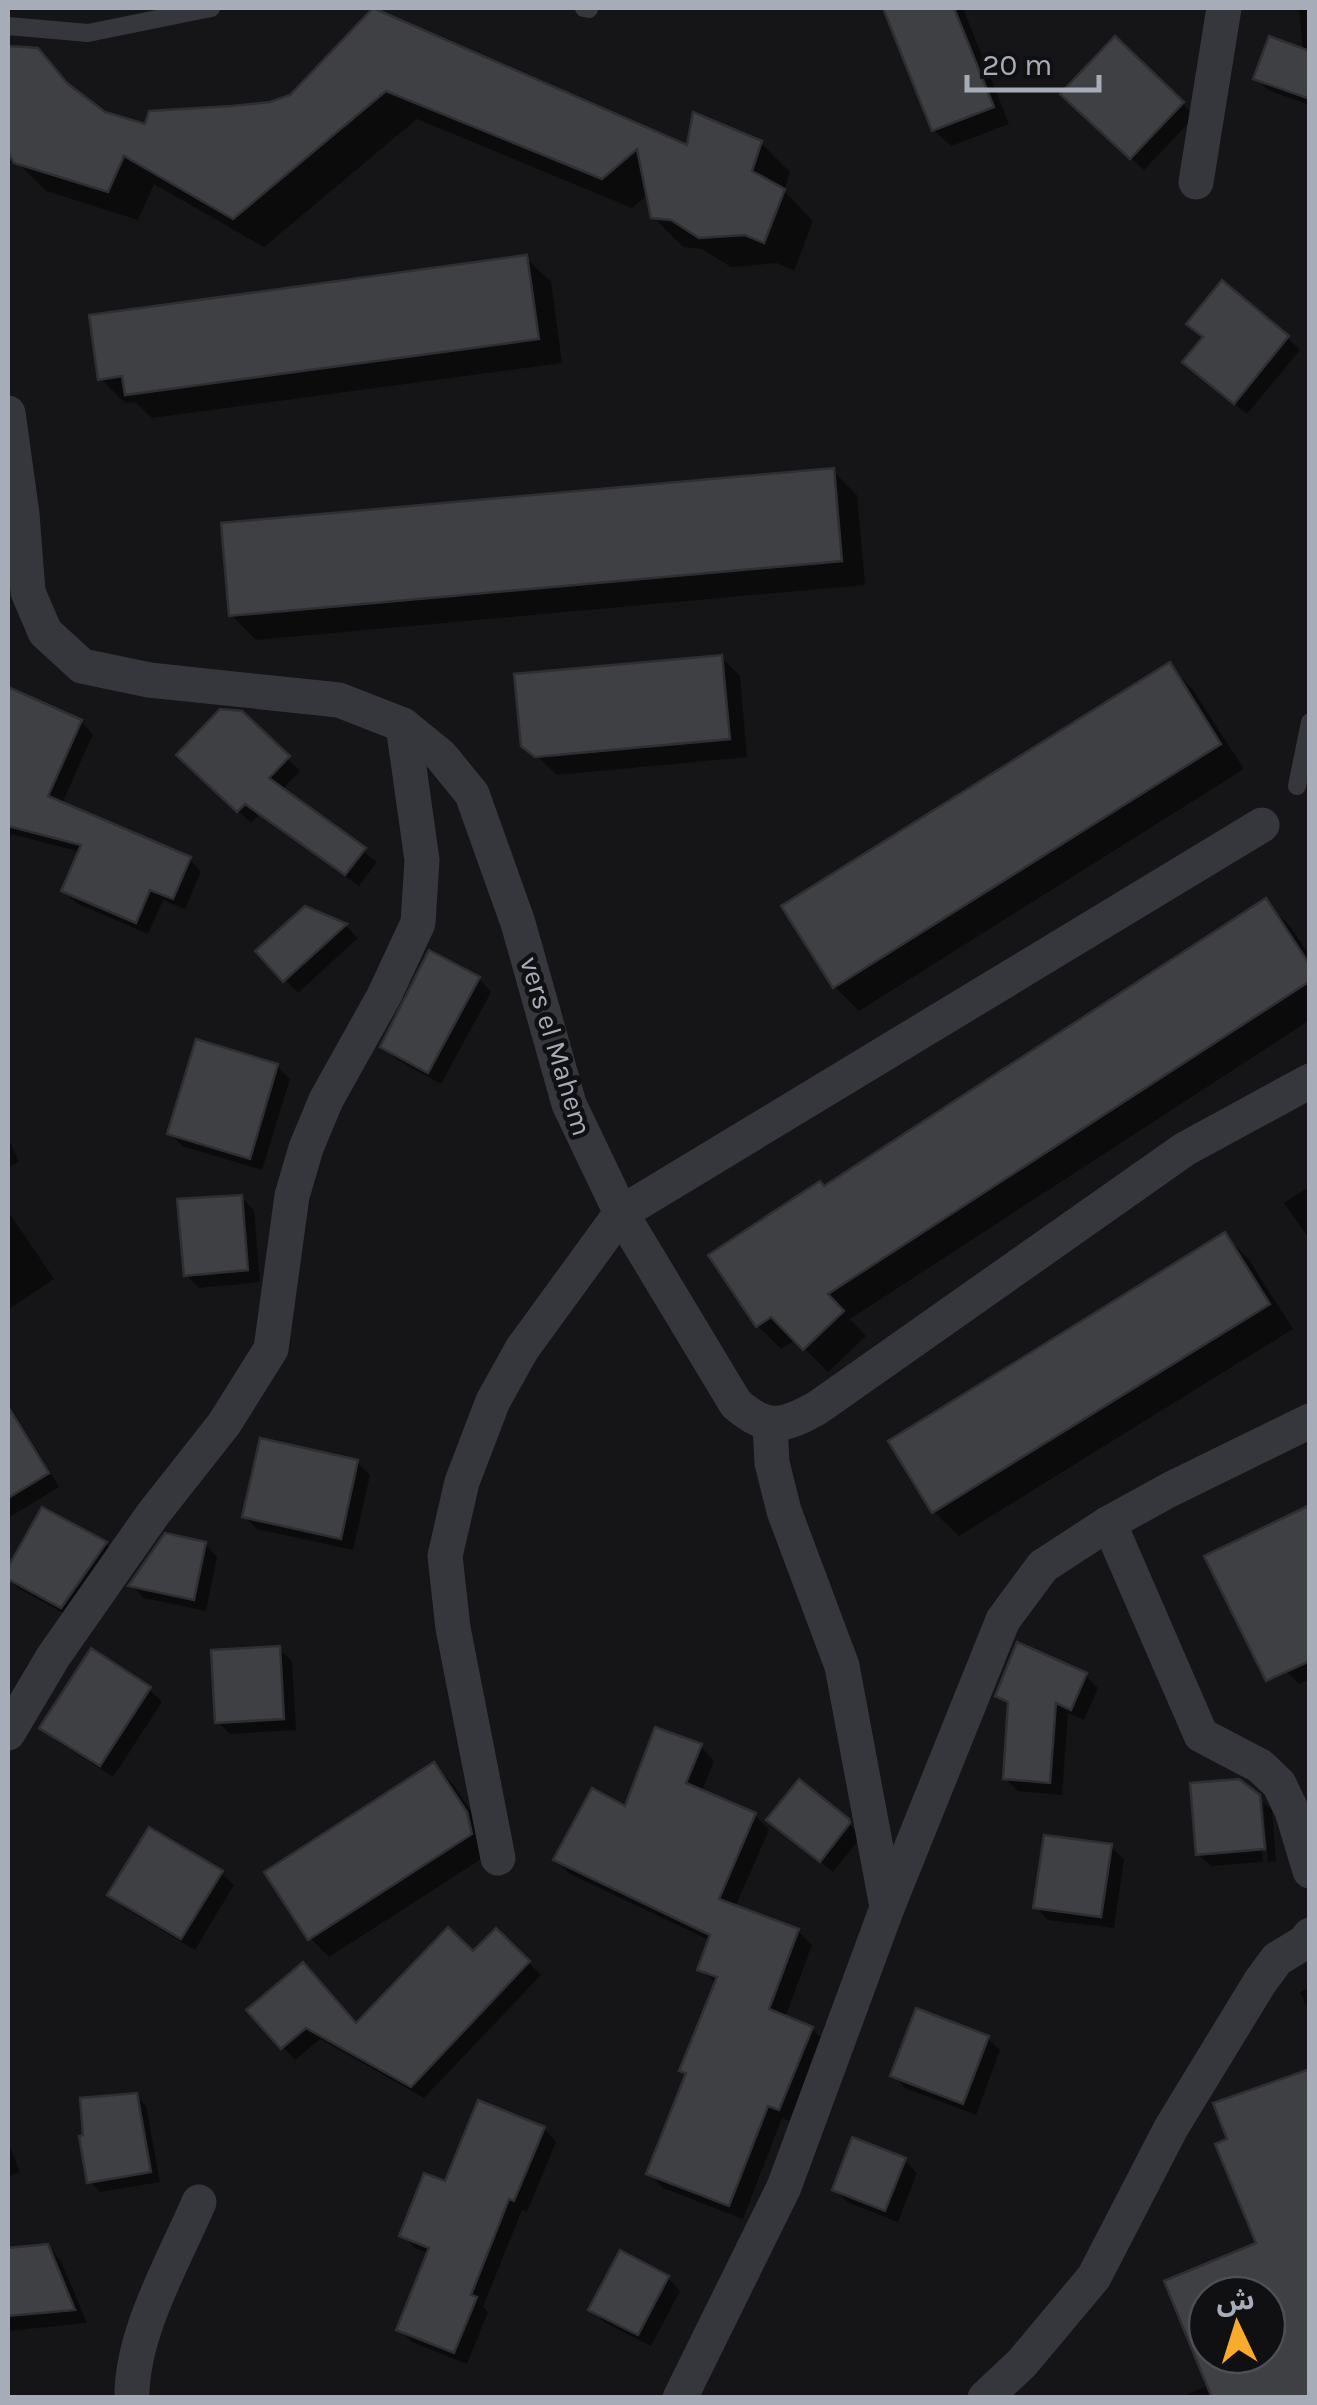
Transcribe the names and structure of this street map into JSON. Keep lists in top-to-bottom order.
{
  "streets": {
    "street": ["vers el Mahem"]
  },
  "scale_bar": "20 m",
  "north": "top"
}
